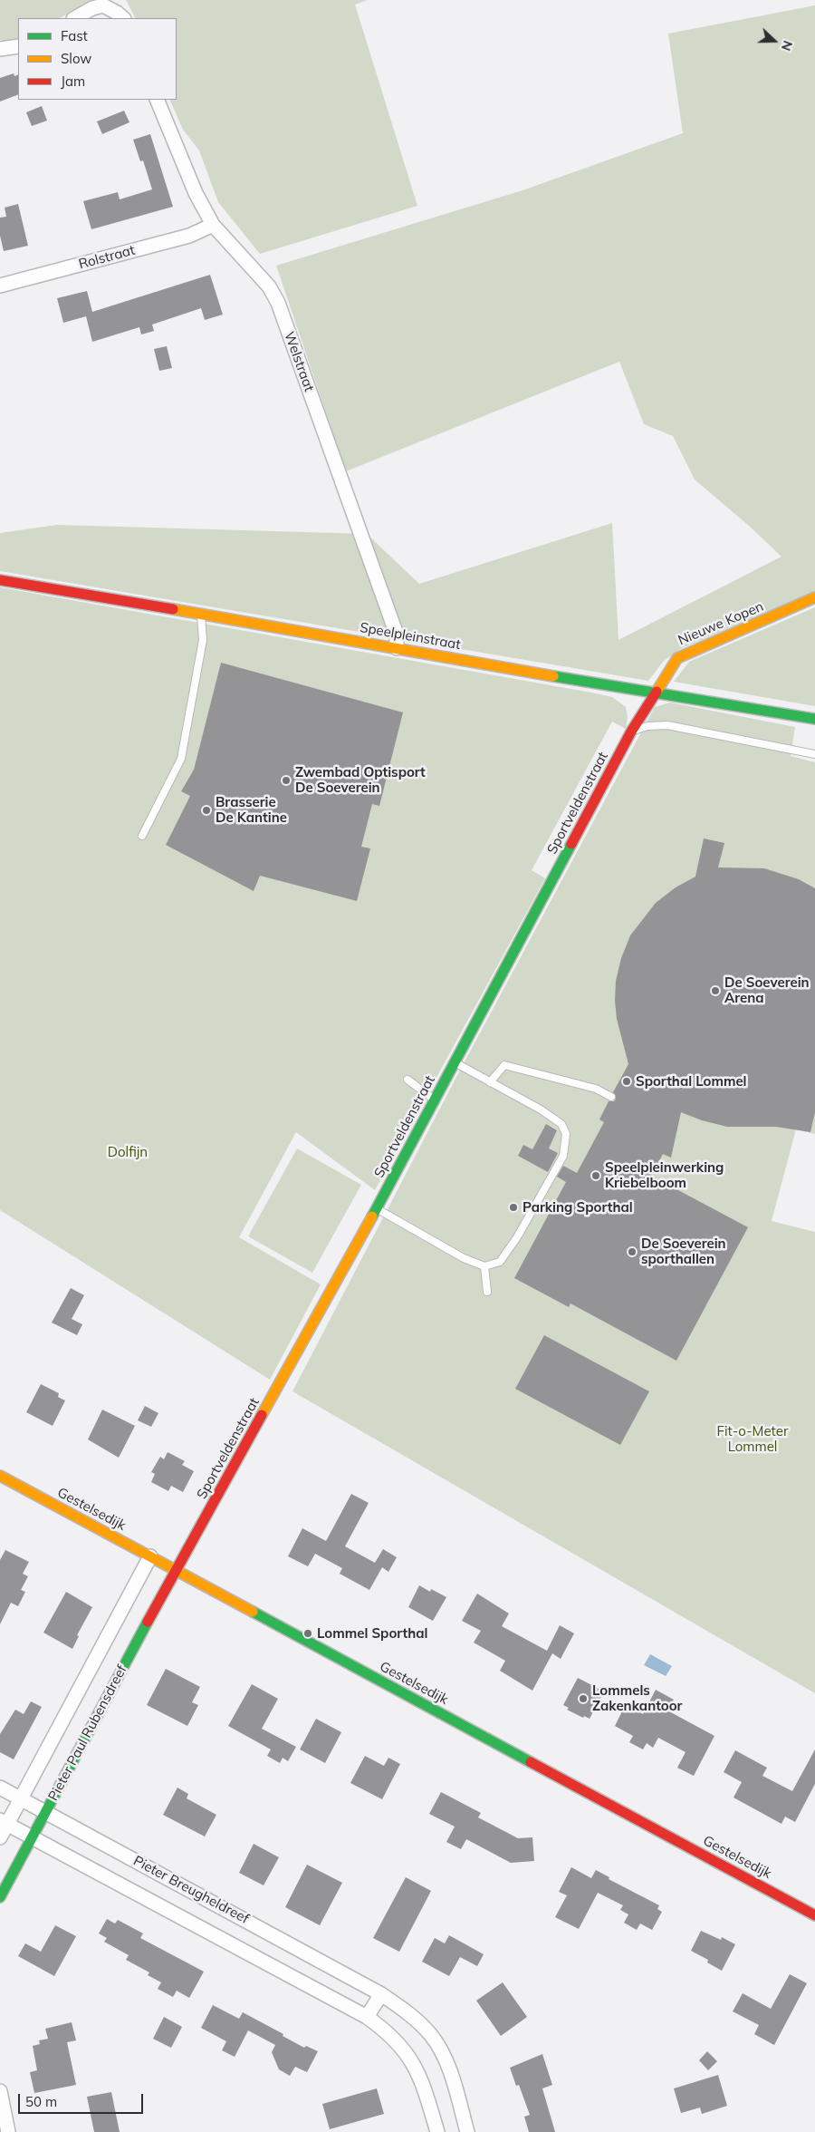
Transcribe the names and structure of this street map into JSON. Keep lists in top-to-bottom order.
{
  "streets": {
    "street": [
      "Rolstraat",
      "Welstraat",
      "Nieuwe Kopen",
      "Speelpleinstraat",
      "Sportveldenstraat",
      "Gestelsedijk",
      "Pieter Paul Rubensdreef",
      "Pieter Breugheldreef"
    ]
  },
  "crossings": [
    ["Rolstraat", "Welstraat"],
    ["Welstraat", "Speelpleinstraat"],
    ["Nieuwe Kopen", "Speelpleinstraat"],
    ["Nieuwe Kopen", "Sportveldenstraat"],
    ["Speelpleinstraat", "Sportveldenstraat"],
    ["Sportveldenstraat", "Gestelsedijk"],
    ["Sportveldenstraat", "Pieter Paul Rubensdreef"],
    ["Gestelsedijk", "Pieter Paul Rubensdreef"],
    ["Pieter Paul Rubensdreef", "Pieter Breugheldreef"]
  ],
  "parks": ["Dolfijn", "Fit-o-Meter Lommel"],
  "places": [
    "Zwembad Optisport De Soeverein",
    "Brasserie De Kantine",
    "De Soeverein Arena",
    "Sporthal Lommel",
    "Speelpleinwerking Kriebelboom",
    "Parking Sporthal",
    "De Soeverein sporthallen",
    "Lommel Sporthal",
    "Lommels Zakenkantoor"
  ],
  "legend": ["Fast", "Slow", "Jam"],
  "scale_bar": "50 m",
  "north": "right"
}
